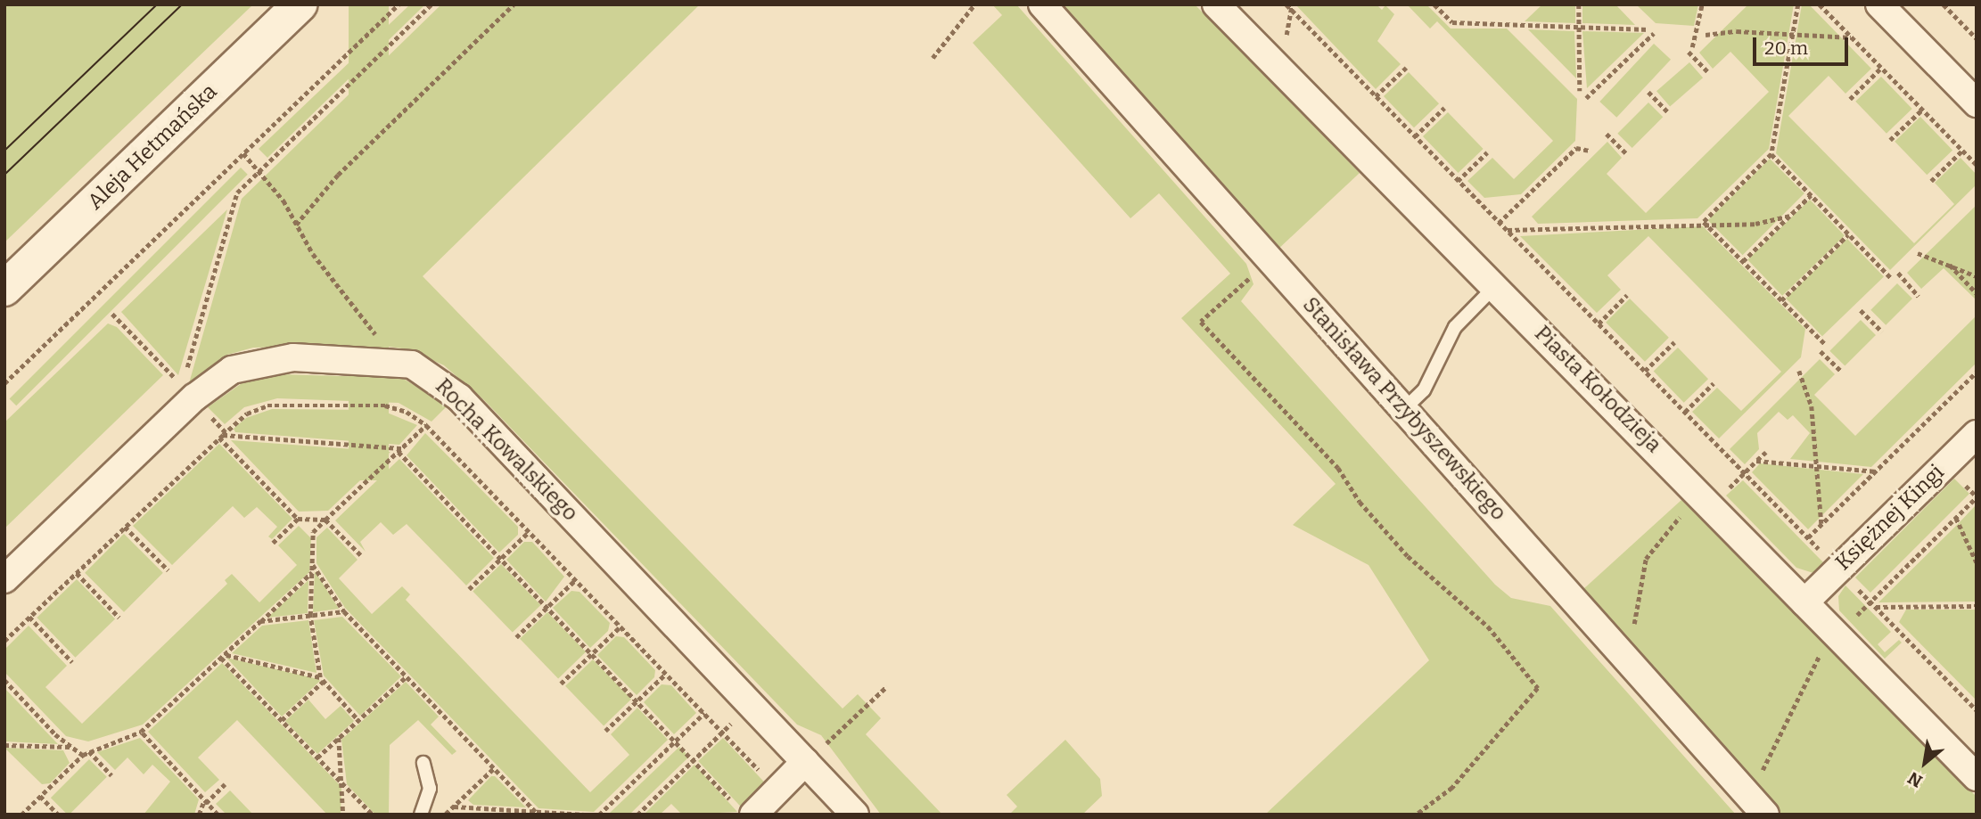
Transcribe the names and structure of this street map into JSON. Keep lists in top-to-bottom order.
{
  "streets": {
    "street": [
      "Aleja Hetmańska",
      "Piasta Kołodzieja",
      "Stanisława Przybyszewskiego",
      "Rocha Kowalskiego",
      "Księżnej Kingi"
    ]
  },
  "crossings": [
    ["Piasta Kołodzieja", "Księżnej Kingi"]
  ],
  "scale_bar": "20 m",
  "north": "bottom left"
}
